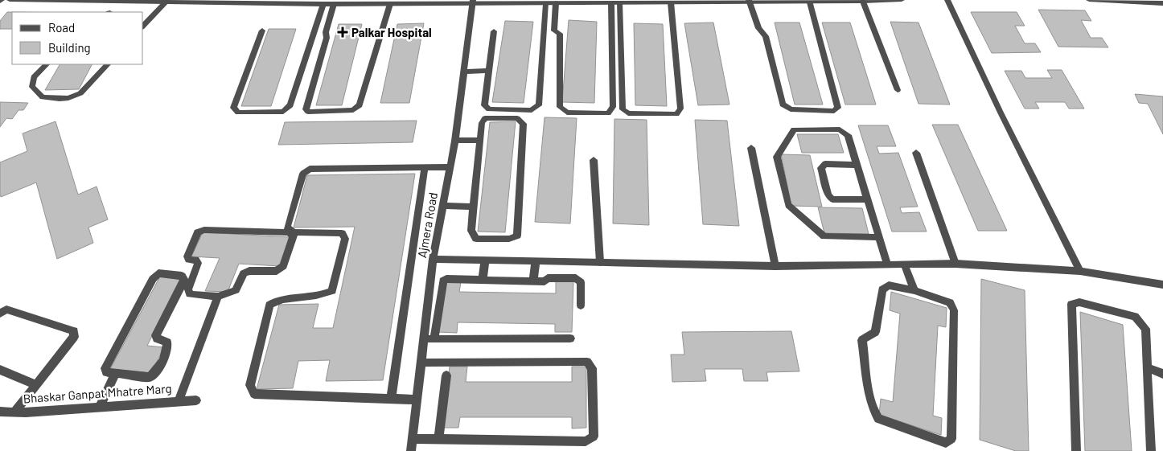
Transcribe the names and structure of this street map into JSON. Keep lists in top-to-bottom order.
{
  "streets": {
    "street": ["Ajmera Road", "Bhaskar Ganpat Mhatre Marg"]
  },
  "places": {
    "health": ["Palkar Hospital"]
  },
  "legend": ["Road", "Building"]
}
